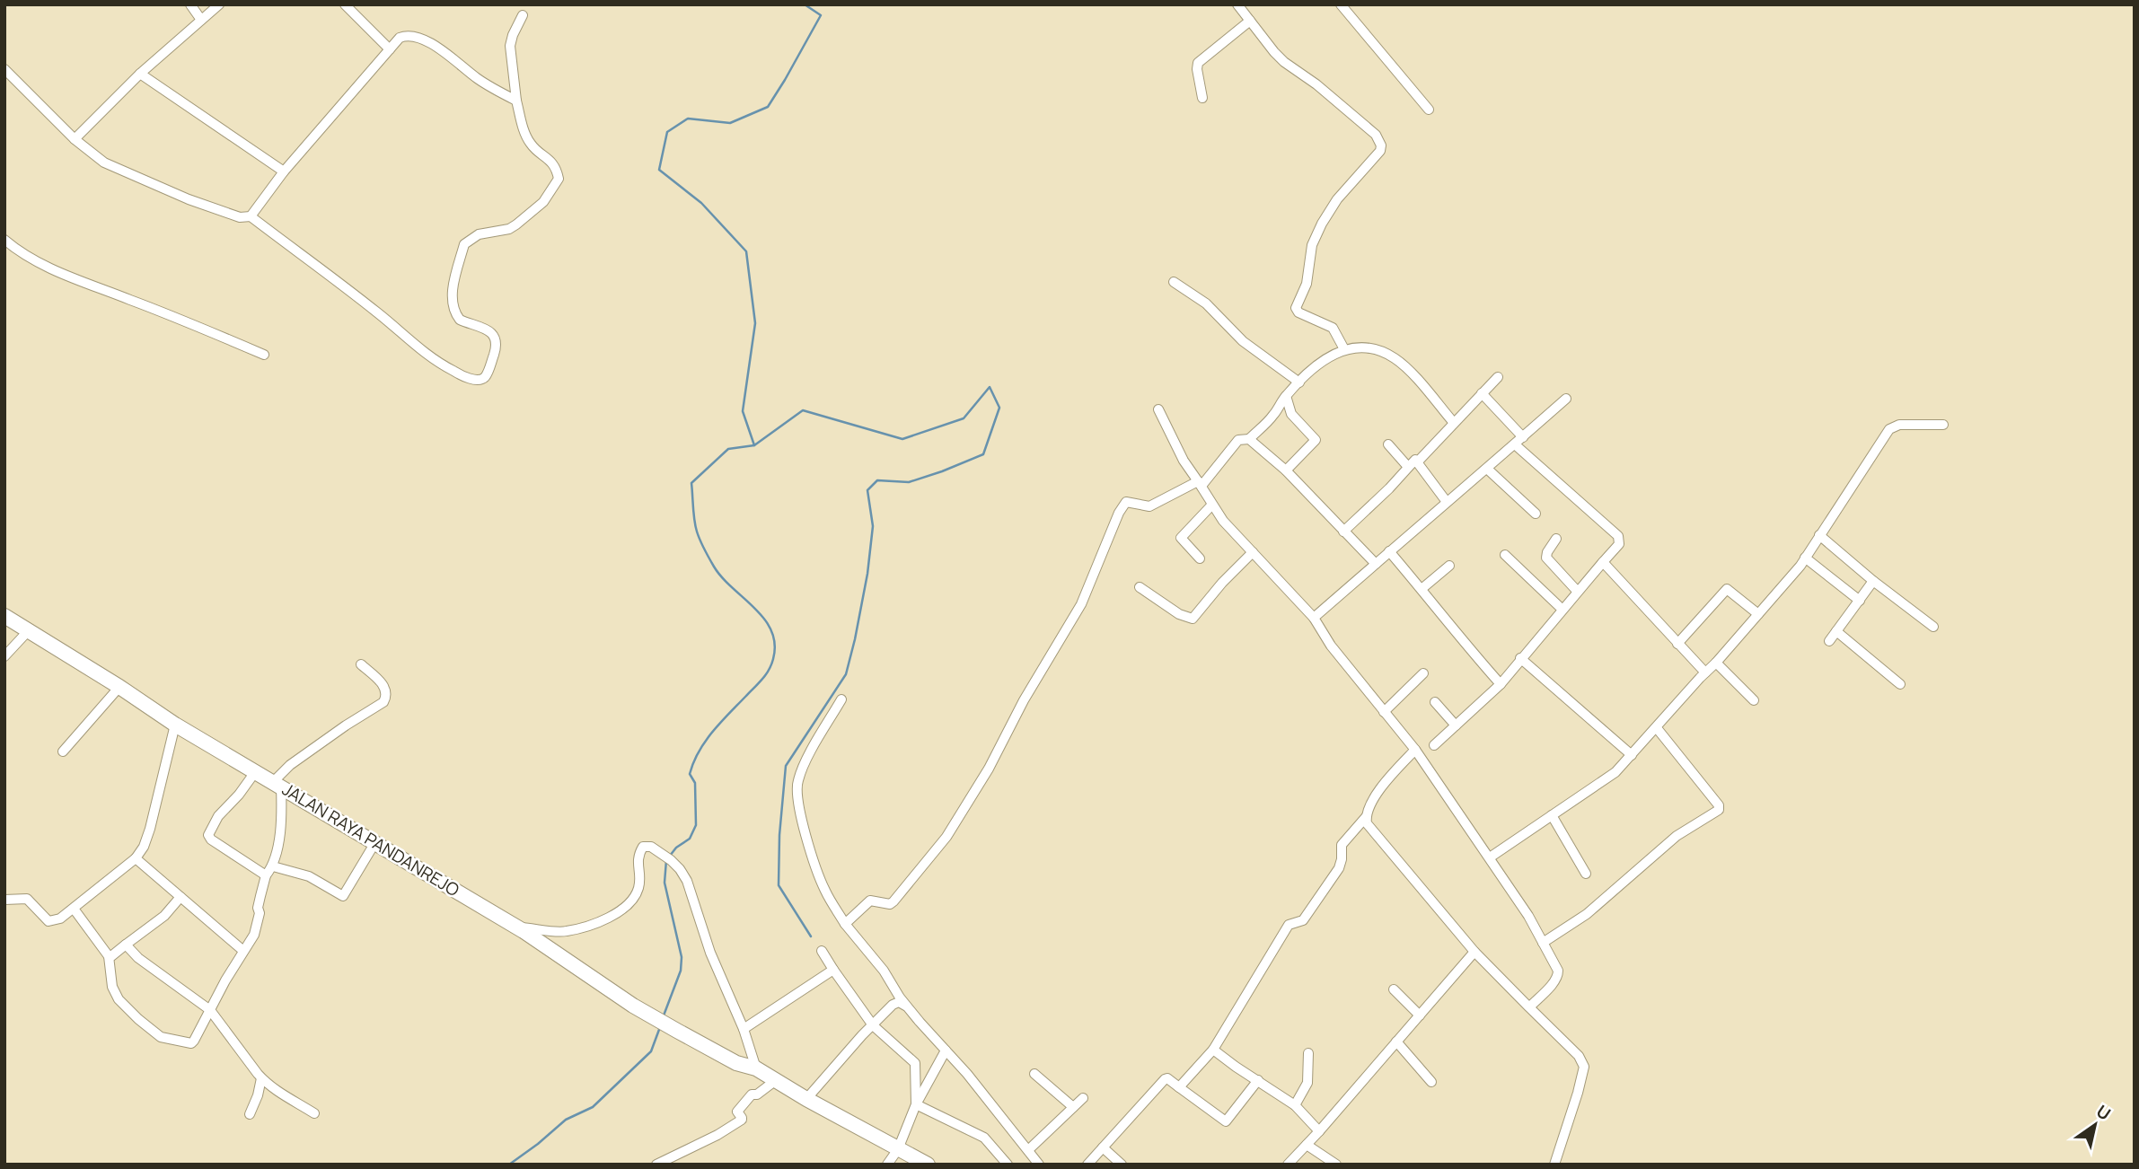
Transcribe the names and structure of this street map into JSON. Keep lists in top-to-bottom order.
{
  "streets": {
    "main road": ["JALAN RAYA PANDANREJO"]
  },
  "north": "top right"
}
